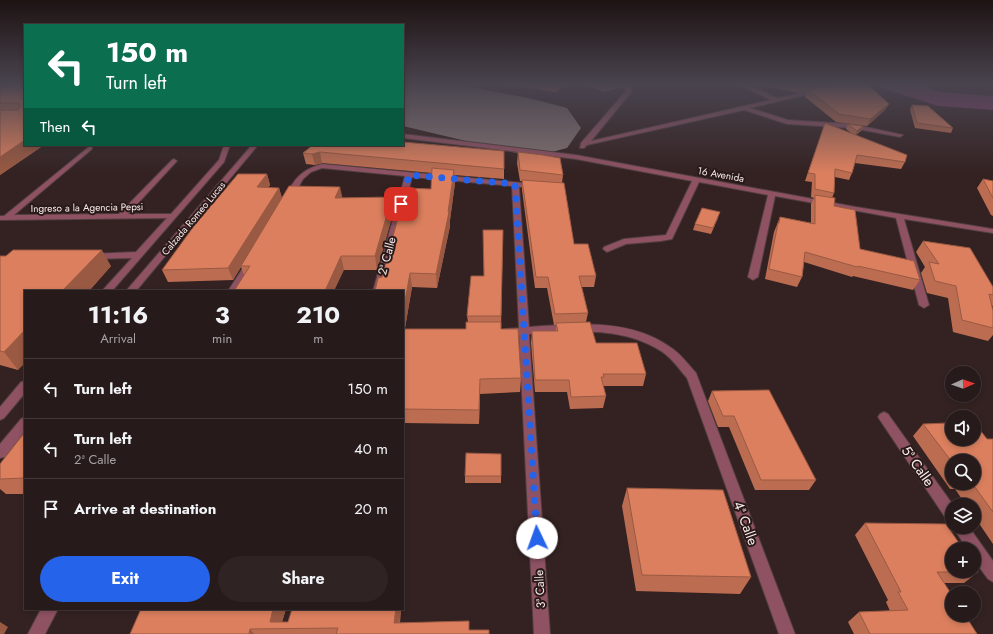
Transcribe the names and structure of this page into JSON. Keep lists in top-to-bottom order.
{
  "streets": {
    "street": [
      "16 Avenida",
      "Ingreso a la Agencia Pepsi",
      "Calzada Romeo Lucas",
      "2ª Calle",
      "5ª Calle",
      "4ª Calle",
      "3ª Calle"
    ]
  },
  "crossings": [
    ["Ingreso a la Agencia Pepsi", "Calzada Romeo Lucas"],
    ["4ª Calle", "3ª Calle"]
  ],
  "north": "right",
  "page": {
    "turn": ["150 m", "Turn left"],
    "then": "Then",
    "eta": [
      "11:16",
      "Arrival",
      "3",
      "min",
      "210",
      "m"
    ],
    "list": [
      {
        "name": "Turn left",
        "value": "150 m"
      },
      {
        "name": "Turn left",
        "note": "2ª Calle",
        "value": "40 m"
      },
      {
        "name": "Arrive at destination",
        "value": "20 m"
      }
    ],
    "map_buttons": ["+", "−"],
    "buttons": ["Exit", "Share"]
  }
}
